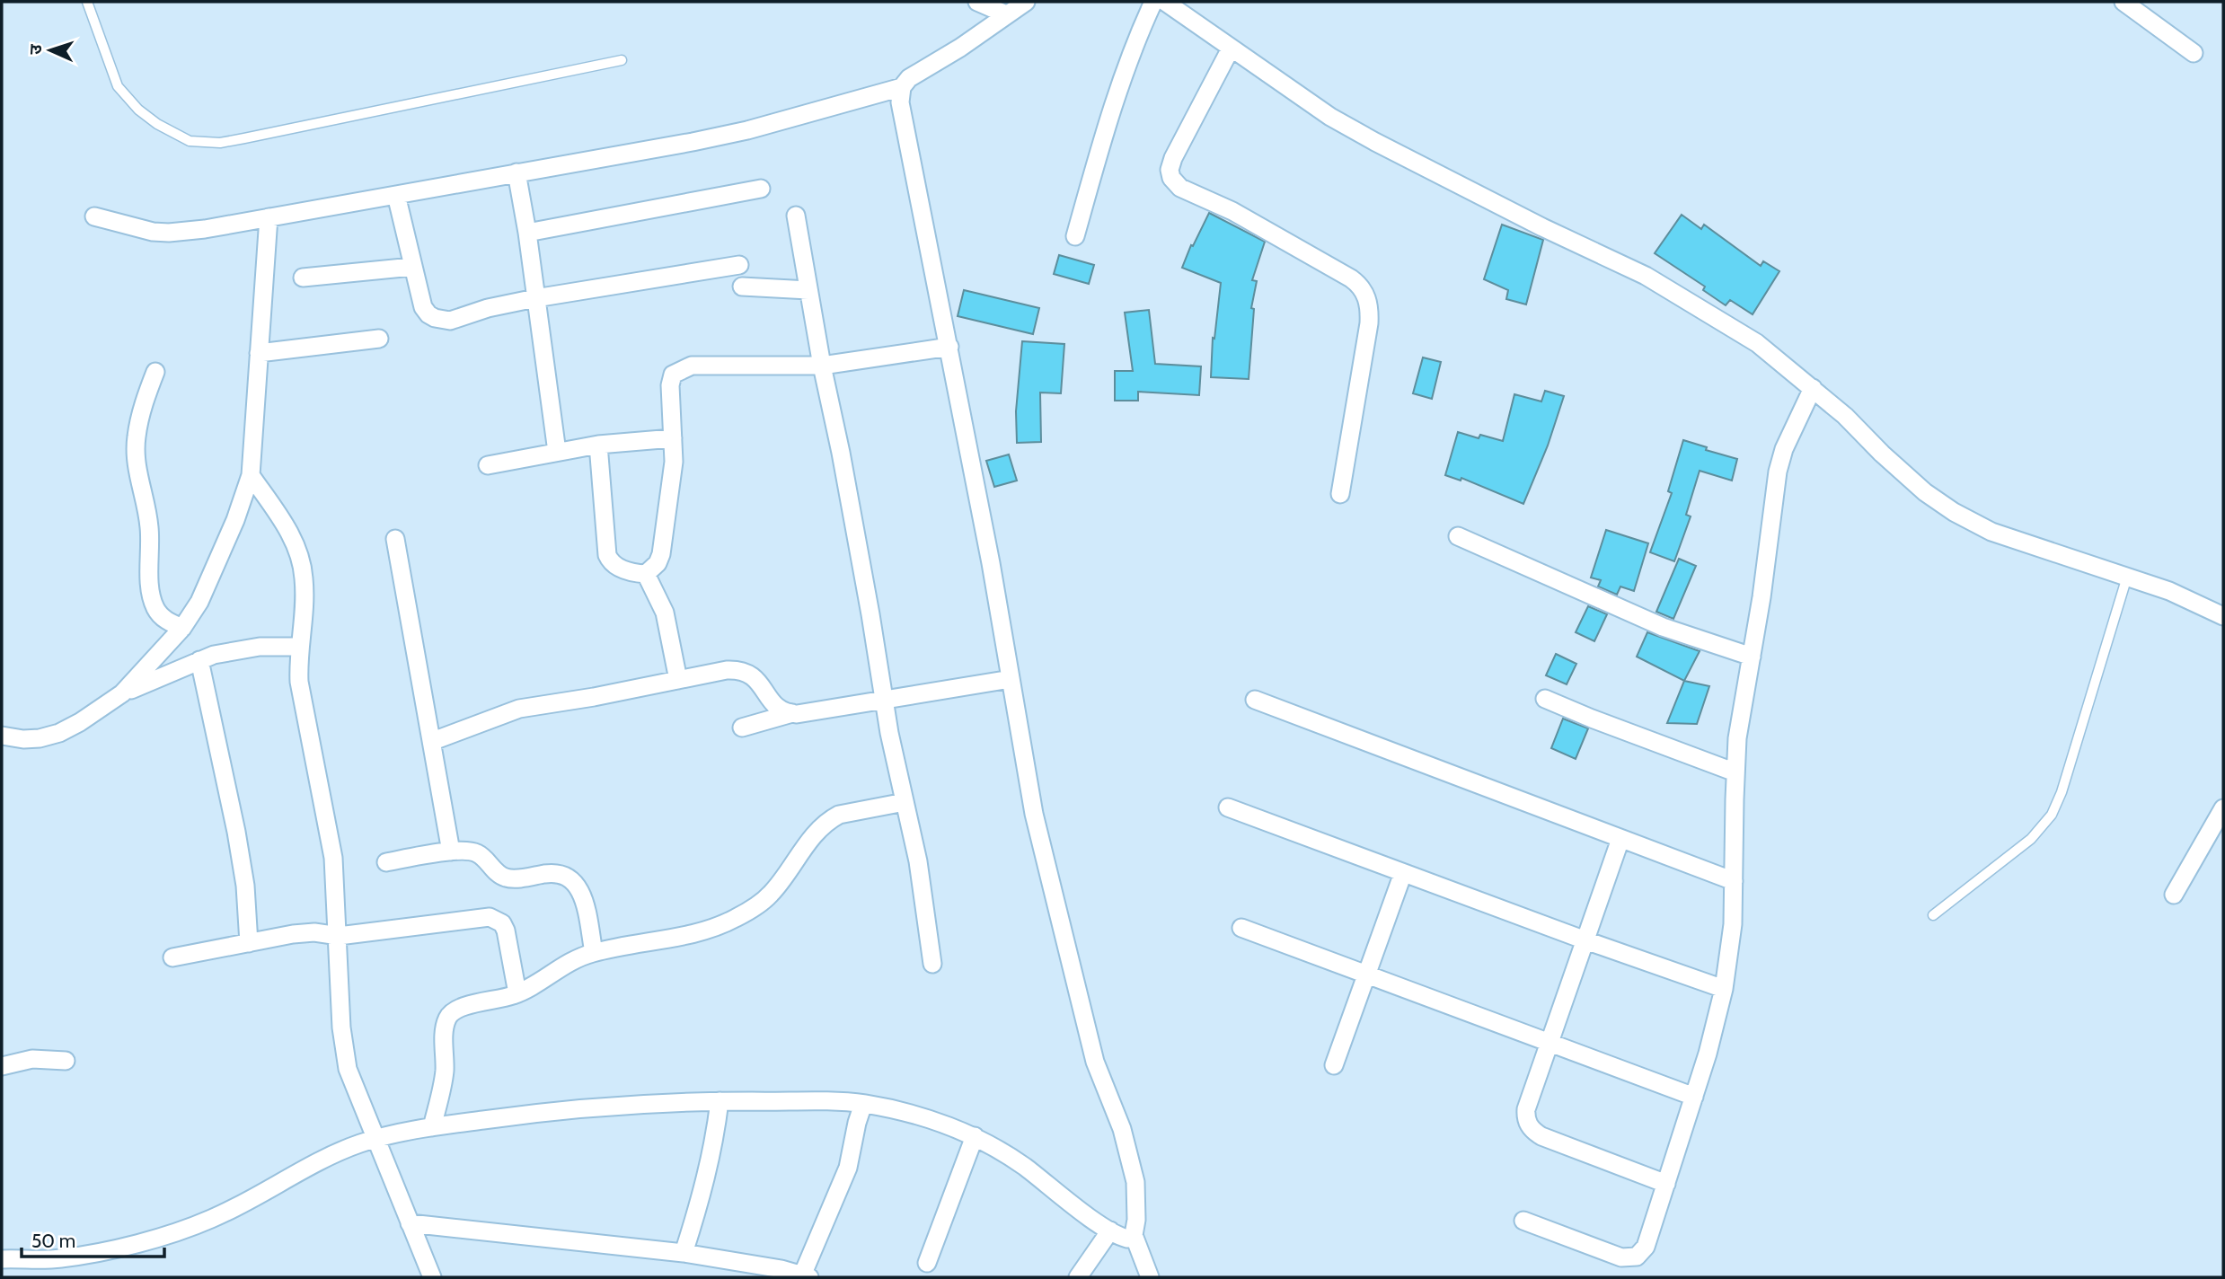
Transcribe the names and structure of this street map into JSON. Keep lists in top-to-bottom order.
{
  "scale_bar": "50 m",
  "north": "left"
}
